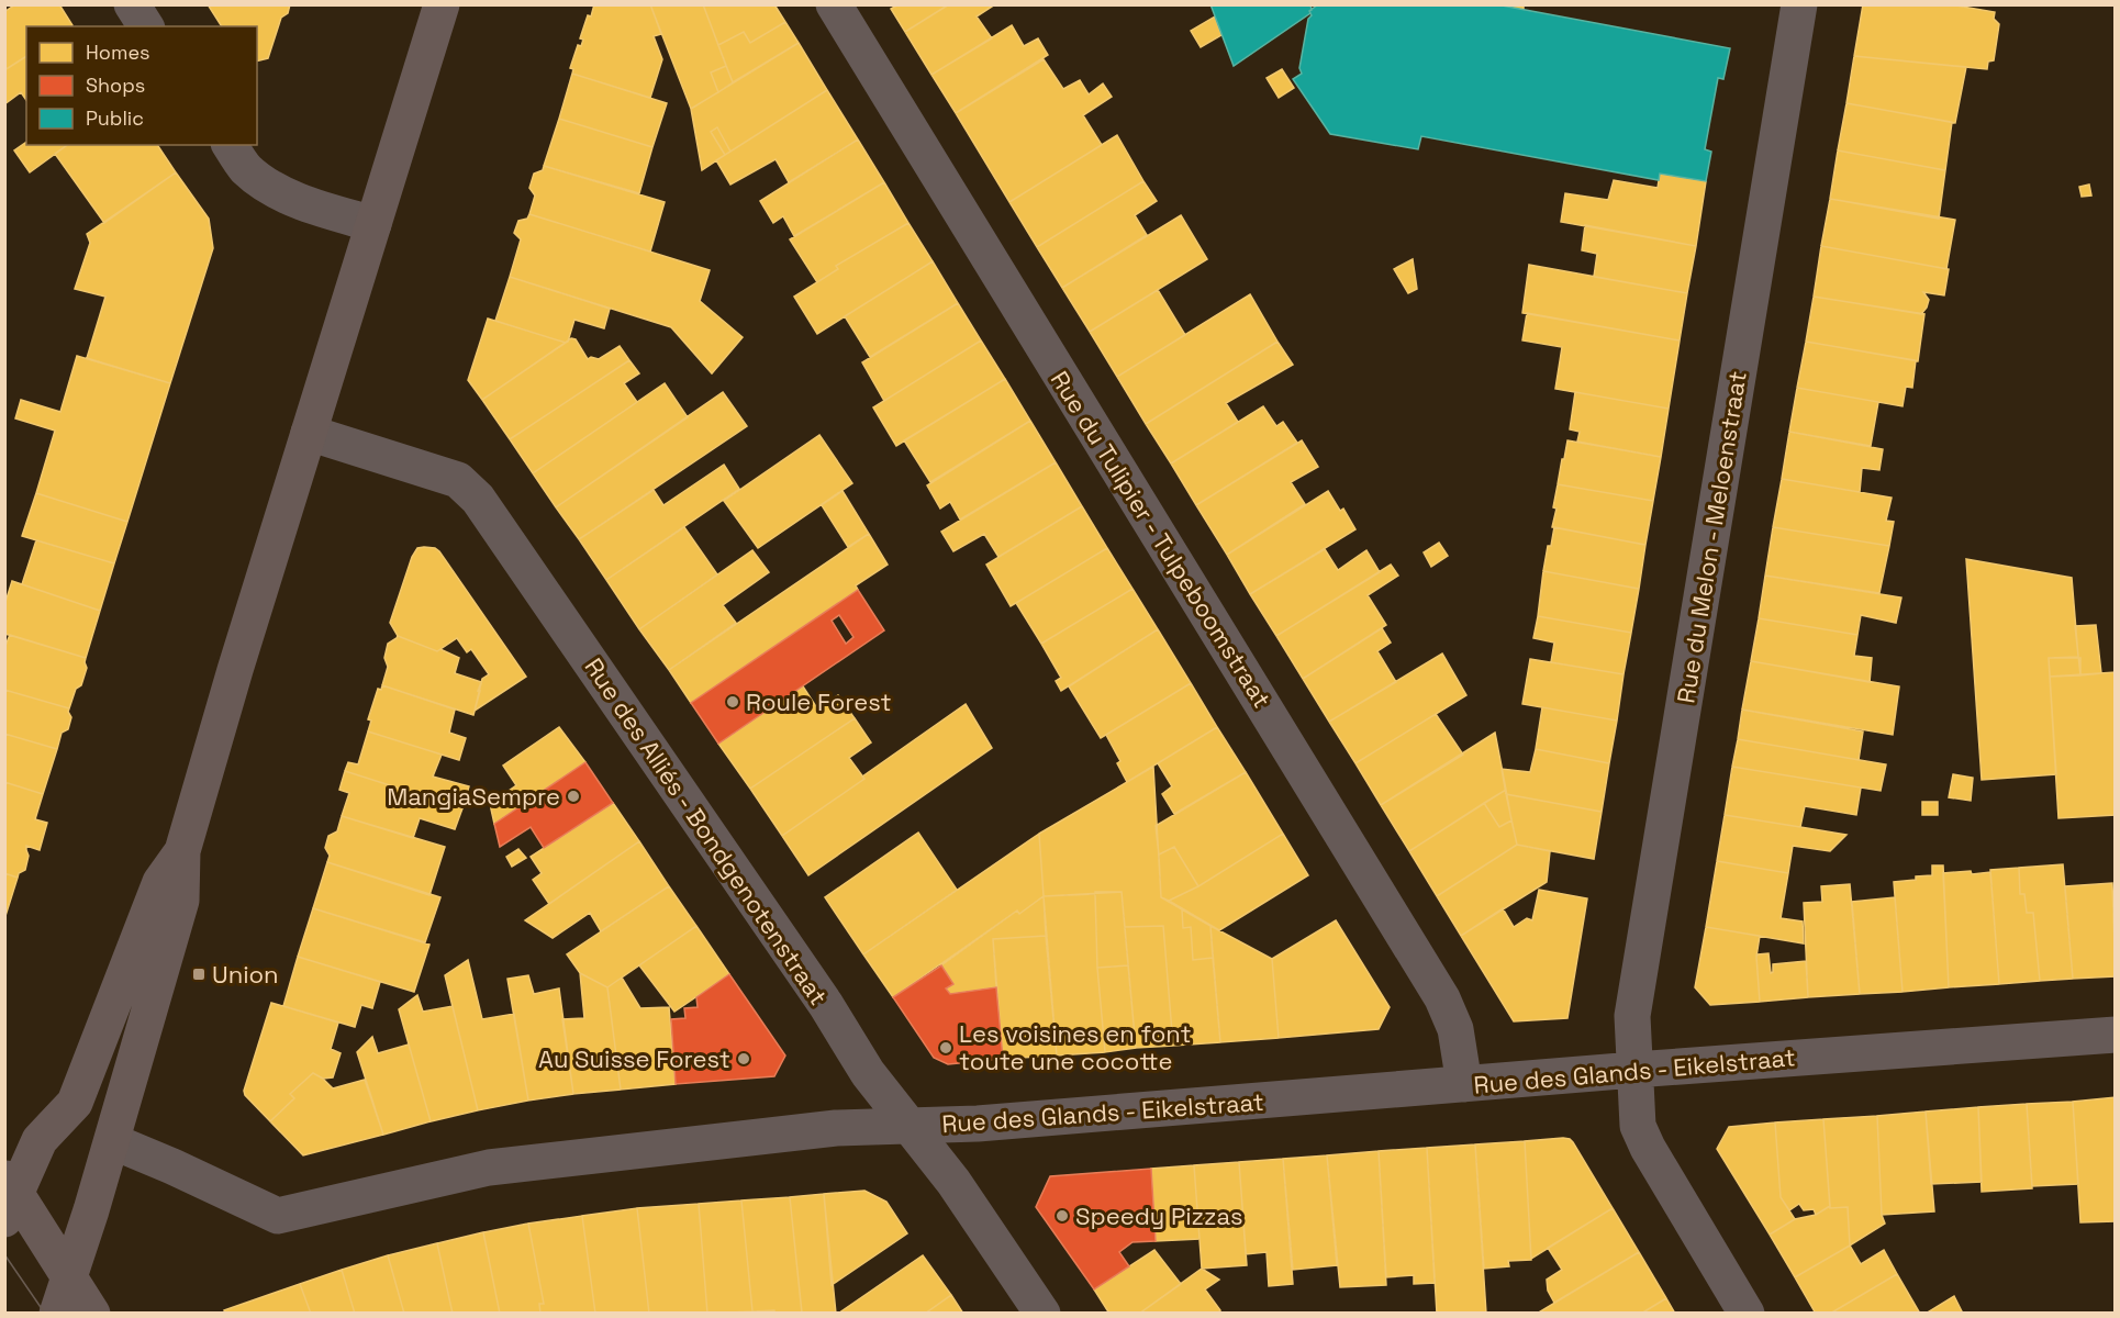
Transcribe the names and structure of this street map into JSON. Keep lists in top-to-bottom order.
{
  "streets": {
    "street": [
      "Rue du Melon - Meloenstraat",
      "Rue du Tulipier - Tulpeboomstraat",
      "Rue des Alliés - Bondgenotenstraat",
      "Rue des Glands - Eikelstraat"
    ]
  },
  "crossings": [
    ["Rue du Melon - Meloenstraat", "Rue des Glands - Eikelstraat"],
    ["Rue du Tulipier - Tulpeboomstraat", "Rue des Glands - Eikelstraat"],
    ["Rue des Alliés - Bondgenotenstraat", "Rue des Glands - Eikelstraat"]
  ],
  "places": {
    "other": [
      "Roule Forest",
      "MangiaSempre",
      "Les voisines en font toute une cocotte",
      "Au Suisse Forest",
      "Speedy Pizzas"
    ],
    "transit": ["Union"]
  },
  "legend": ["Homes", "Shops", "Public"]
}
